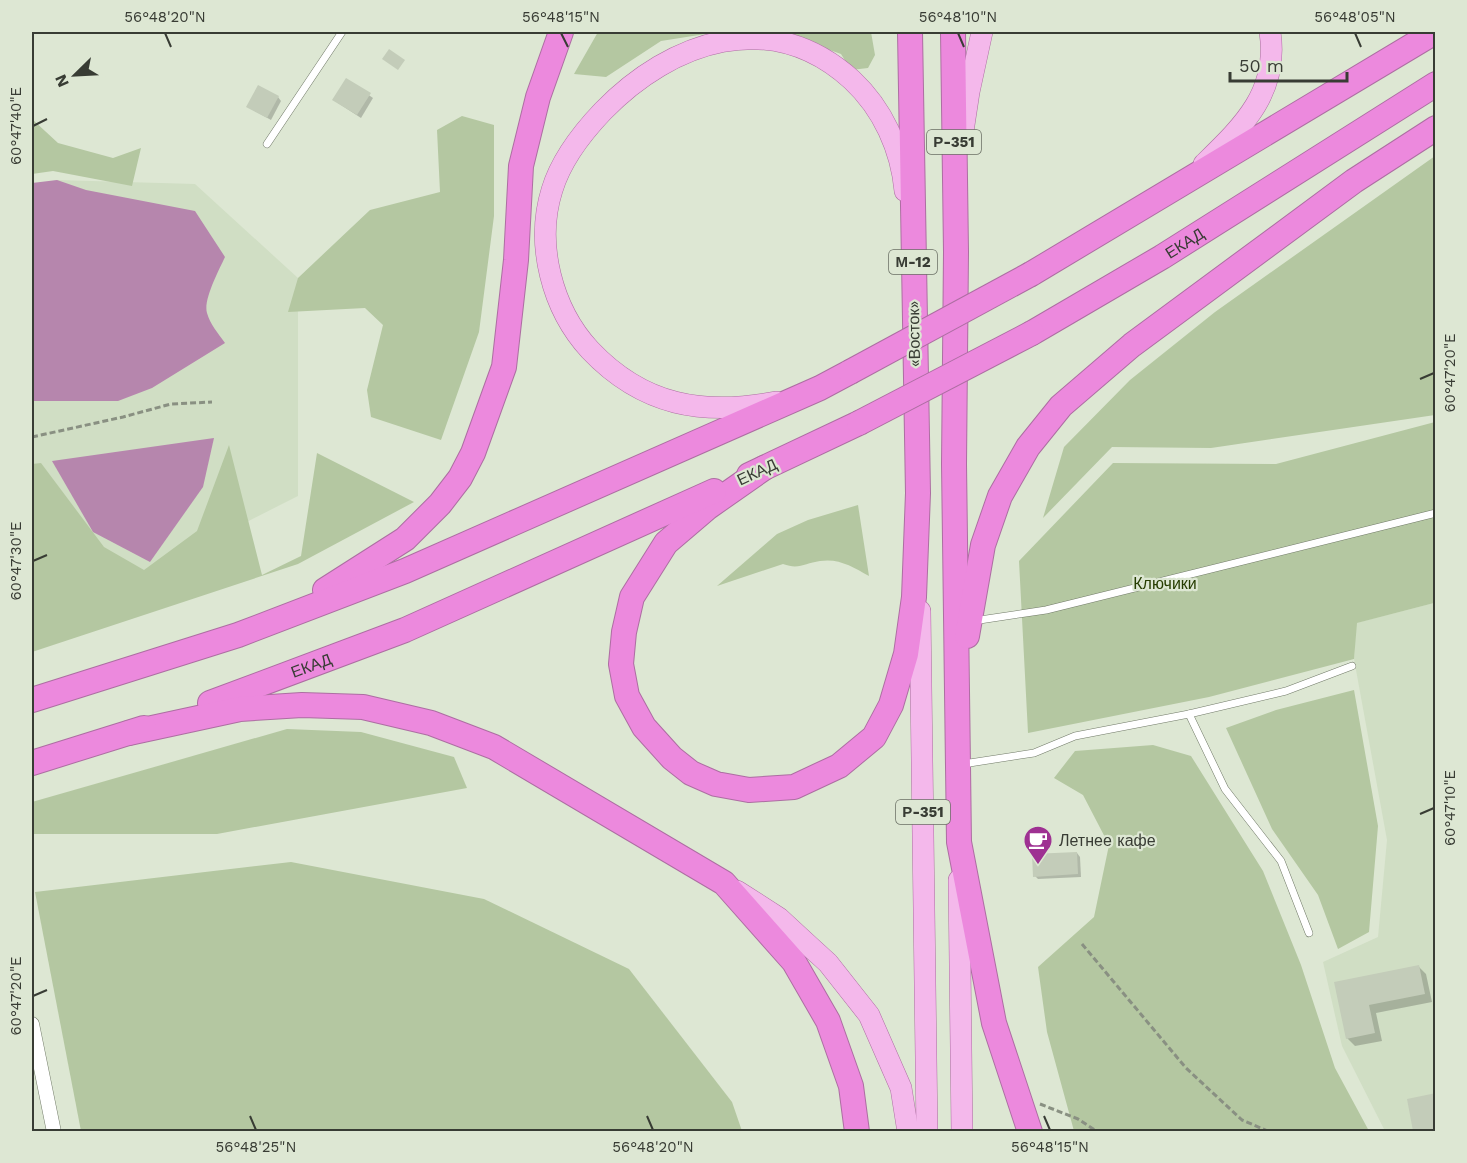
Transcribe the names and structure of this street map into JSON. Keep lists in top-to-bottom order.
{
  "streets": {
    "highway": [
      "Р-351",
      "ЕКАД",
      "М-12",
      "«Восток»"
    ]
  },
  "crossings": [
    ["Р-351", "«Восток»"],
    ["ЕКАД", "«Восток»"]
  ],
  "parks": ["Ключики"],
  "places": {
    "cafe": ["Летнее кафе"]
  },
  "scale_bar": "50 m",
  "north": "bottom left",
  "coordinates": [
    "56°48'20\"N",
    "56°48'15\"N",
    "56°48'10\"N",
    "56°48'05\"N",
    "60°47'40\"E",
    "60°47'20\"E",
    "60°47'30\"E",
    "60°47'10\"E",
    "56°48'25\"N"
  ]
}
